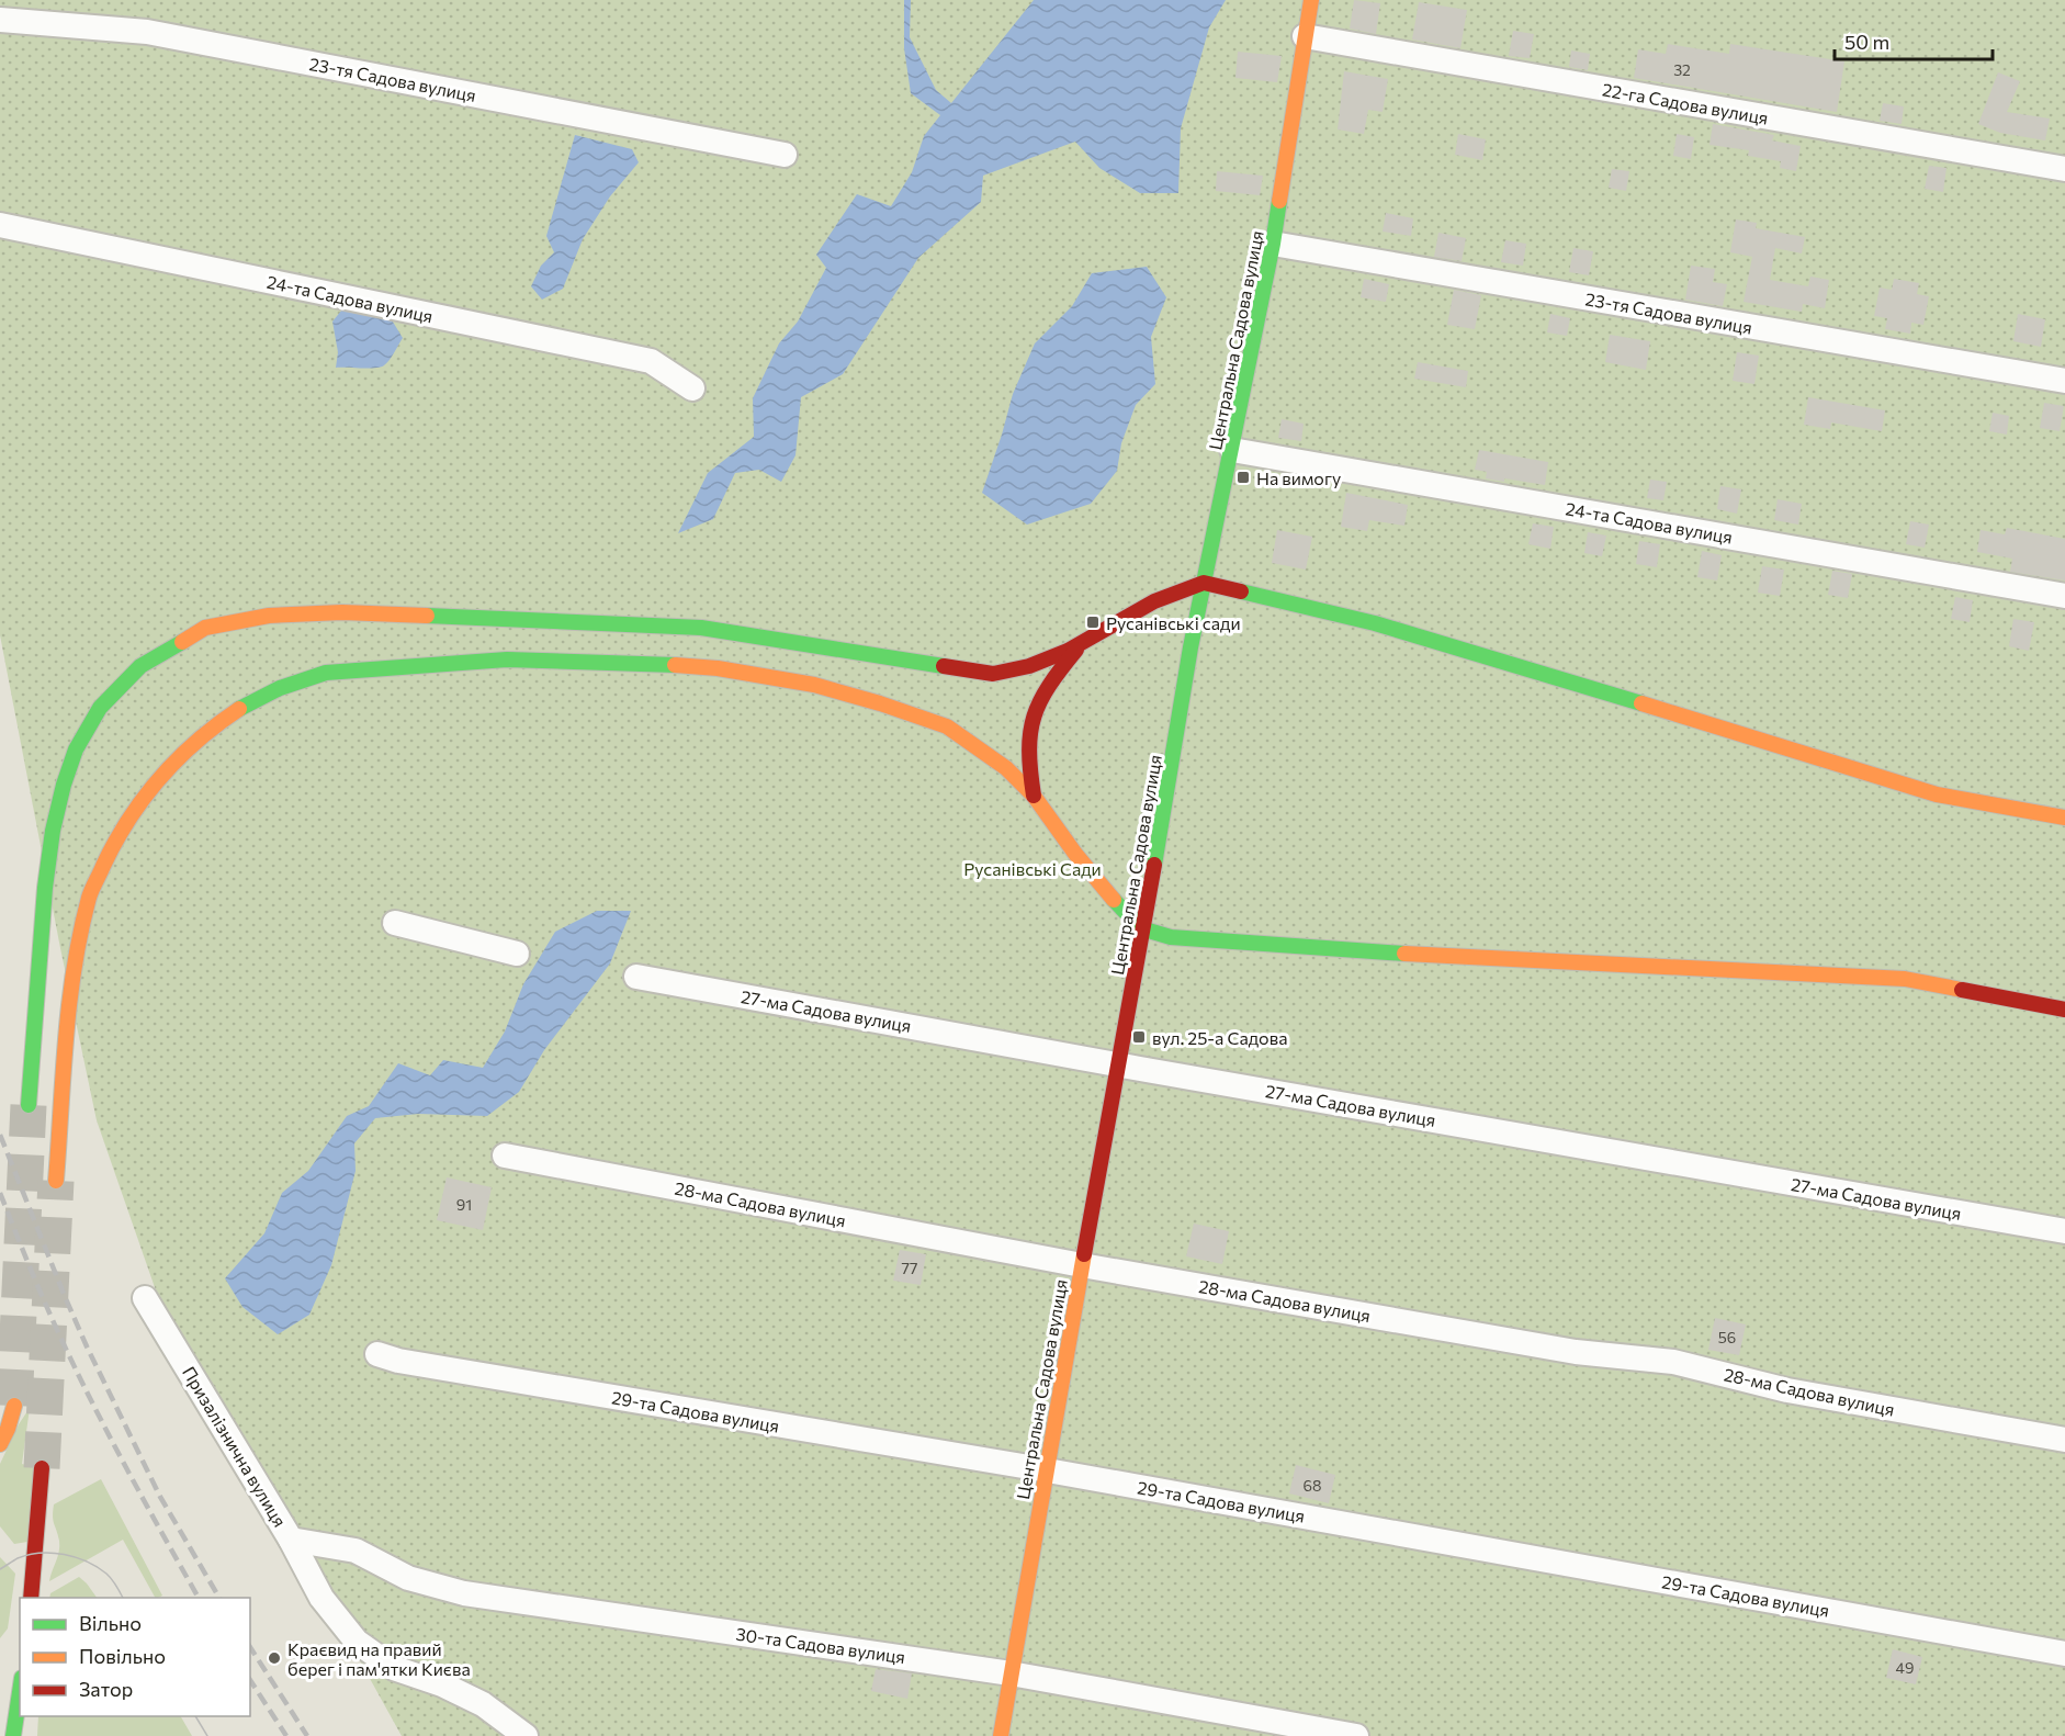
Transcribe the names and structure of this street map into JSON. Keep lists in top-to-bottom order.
{
  "streets": {
    "main road": ["Центральна Садова вулиця"],
    "street": [
      "23-тя Садова вулиця",
      "22-га Садова вулиця",
      "24-та Садова вулиця",
      "27-ма Садова вулиця",
      "28-ма Садова вулиця",
      "29-та Садова вулиця",
      "Призалізнична вулиця",
      "30-та Садова вулиця"
    ]
  },
  "crossings": [
    ["23-тя Садова вулиця", "Центральна Садова вулиця"],
    ["22-га Садова вулиця", "Центральна Садова вулиця"],
    ["24-та Садова вулиця", "Центральна Садова вулиця"],
    ["Центральна Садова вулиця", "27-ма Садова вулиця"],
    ["Центральна Садова вулиця", "28-ма Садова вулиця"],
    ["Центральна Садова вулиця", "29-та Садова вулиця"],
    ["Центральна Садова вулиця", "30-та Садова вулиця"],
    ["Призалізнична вулиця", "30-та Садова вулиця"]
  ],
  "parks": ["Русанівські Сади"],
  "places": {
    "transit": ["На вимогу", "Русанівські сади", "вул. 25-а Садова"],
    "other": ["Краєвид на правий берег і пам'ятки Києва"]
  },
  "house_numbers": [
    "32",
    "91",
    "77",
    "56",
    "68",
    "49"
  ],
  "legend": ["Вільно", "Повільно", "Затор"],
  "scale_bar": "50 m"
}
